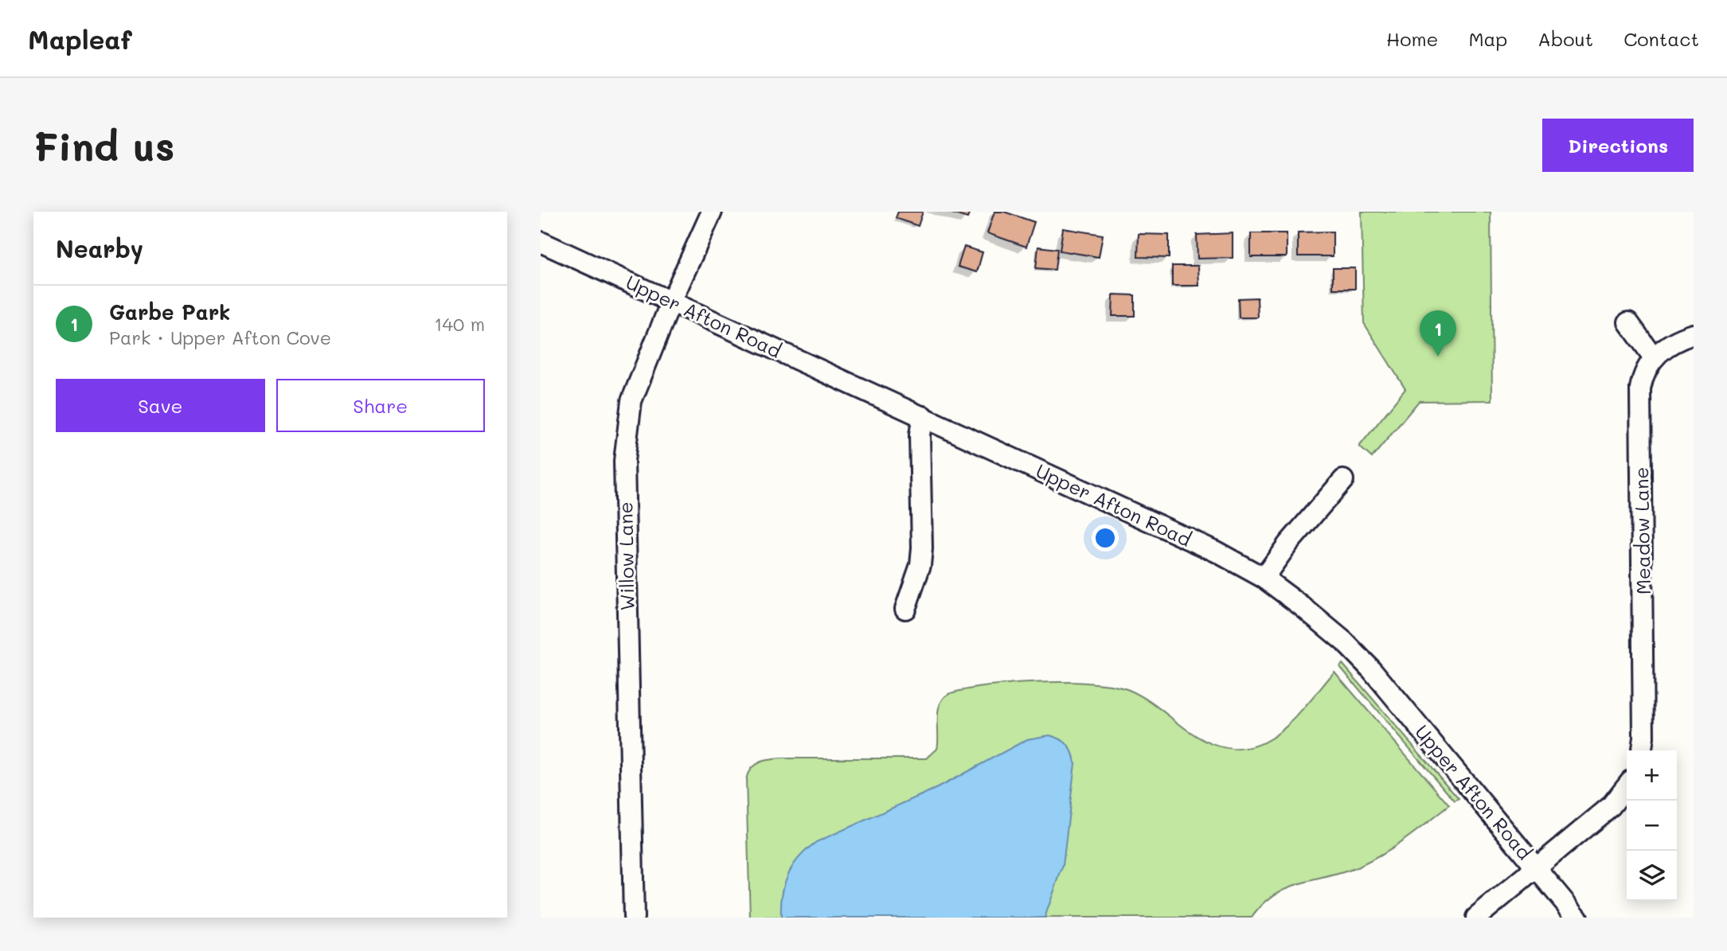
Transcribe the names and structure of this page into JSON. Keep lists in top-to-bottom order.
{
  "streets": {
    "street": ["Upper Afton Road", "Meadow Lane", "Willow Lane"]
  },
  "crossings": [
    ["Upper Afton Road", "Willow Lane"]
  ],
  "page": {
    "header": "Mapleaf",
    "nav": [
      "Home",
      "Map",
      "About",
      "Contact"
    ],
    "buttons": [
      "Directions",
      ["Save", "Share"]
    ],
    "title": "Find us",
    "heading": "Nearby",
    "list": [
      {
        "mark": "1",
        "name": "Garbe Park",
        "note": "Park · Upper Afton Cove",
        "value": "140 m"
      }
    ],
    "pins": "1",
    "map_buttons": ["+", "−"]
  }
}
